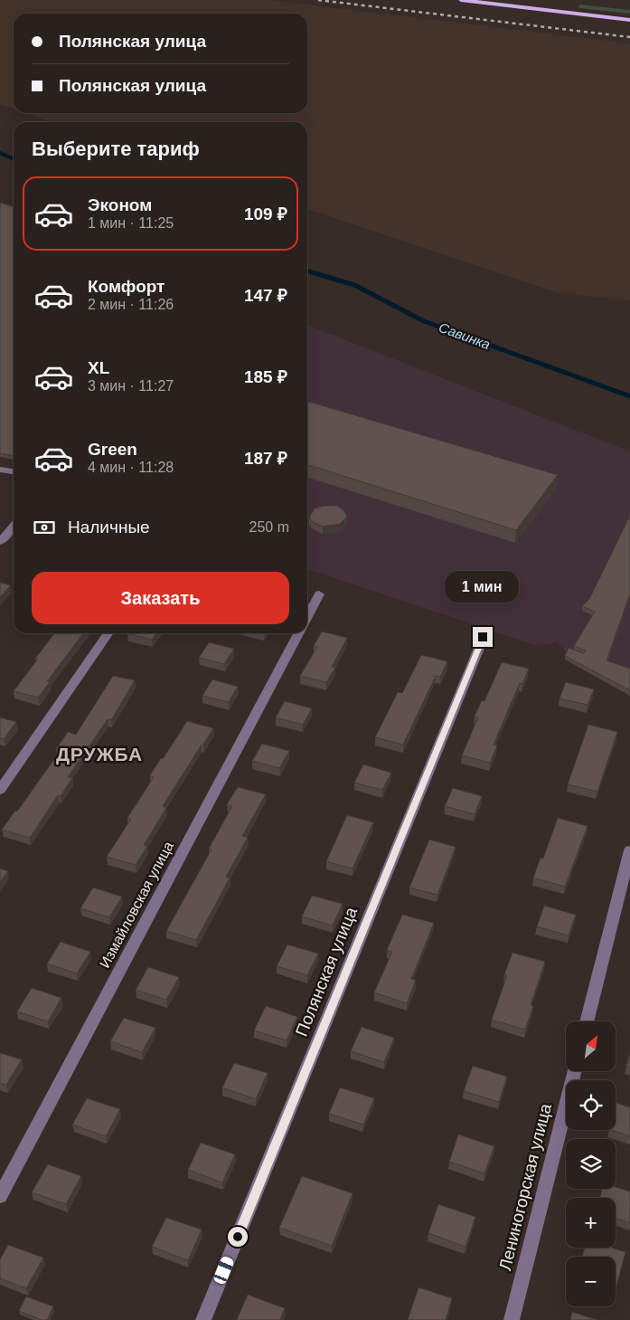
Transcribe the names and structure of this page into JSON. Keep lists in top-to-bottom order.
{
  "streets": {
    "street": ["Измайловская улица", "Полянская улица", "Лениногорская улица"]
  },
  "districts": ["ДРУЖБА"],
  "water": ["Савинка"],
  "north": "top right",
  "page": {
    "banner": ["Полянская улица", "Полянская улица"],
    "heading": "Выберите тариф",
    "list": [
      {
        "name": "Эконом",
        "note": "1 мин · 11:25",
        "value": "109 ₽"
      },
      {
        "name": "Комфорт",
        "note": "2 мин · 11:26",
        "value": "147 ₽"
      },
      {
        "name": "XL",
        "note": "3 мин · 11:27",
        "value": "185 ₽"
      },
      {
        "name": "Green",
        "note": "4 мин · 11:28",
        "value": "187 ₽"
      }
    ],
    "pay": ["Наличные", "250 m"],
    "buttons": "Заказать",
    "bubble": "1 мин",
    "map_buttons": ["+", "−"]
  }
}
